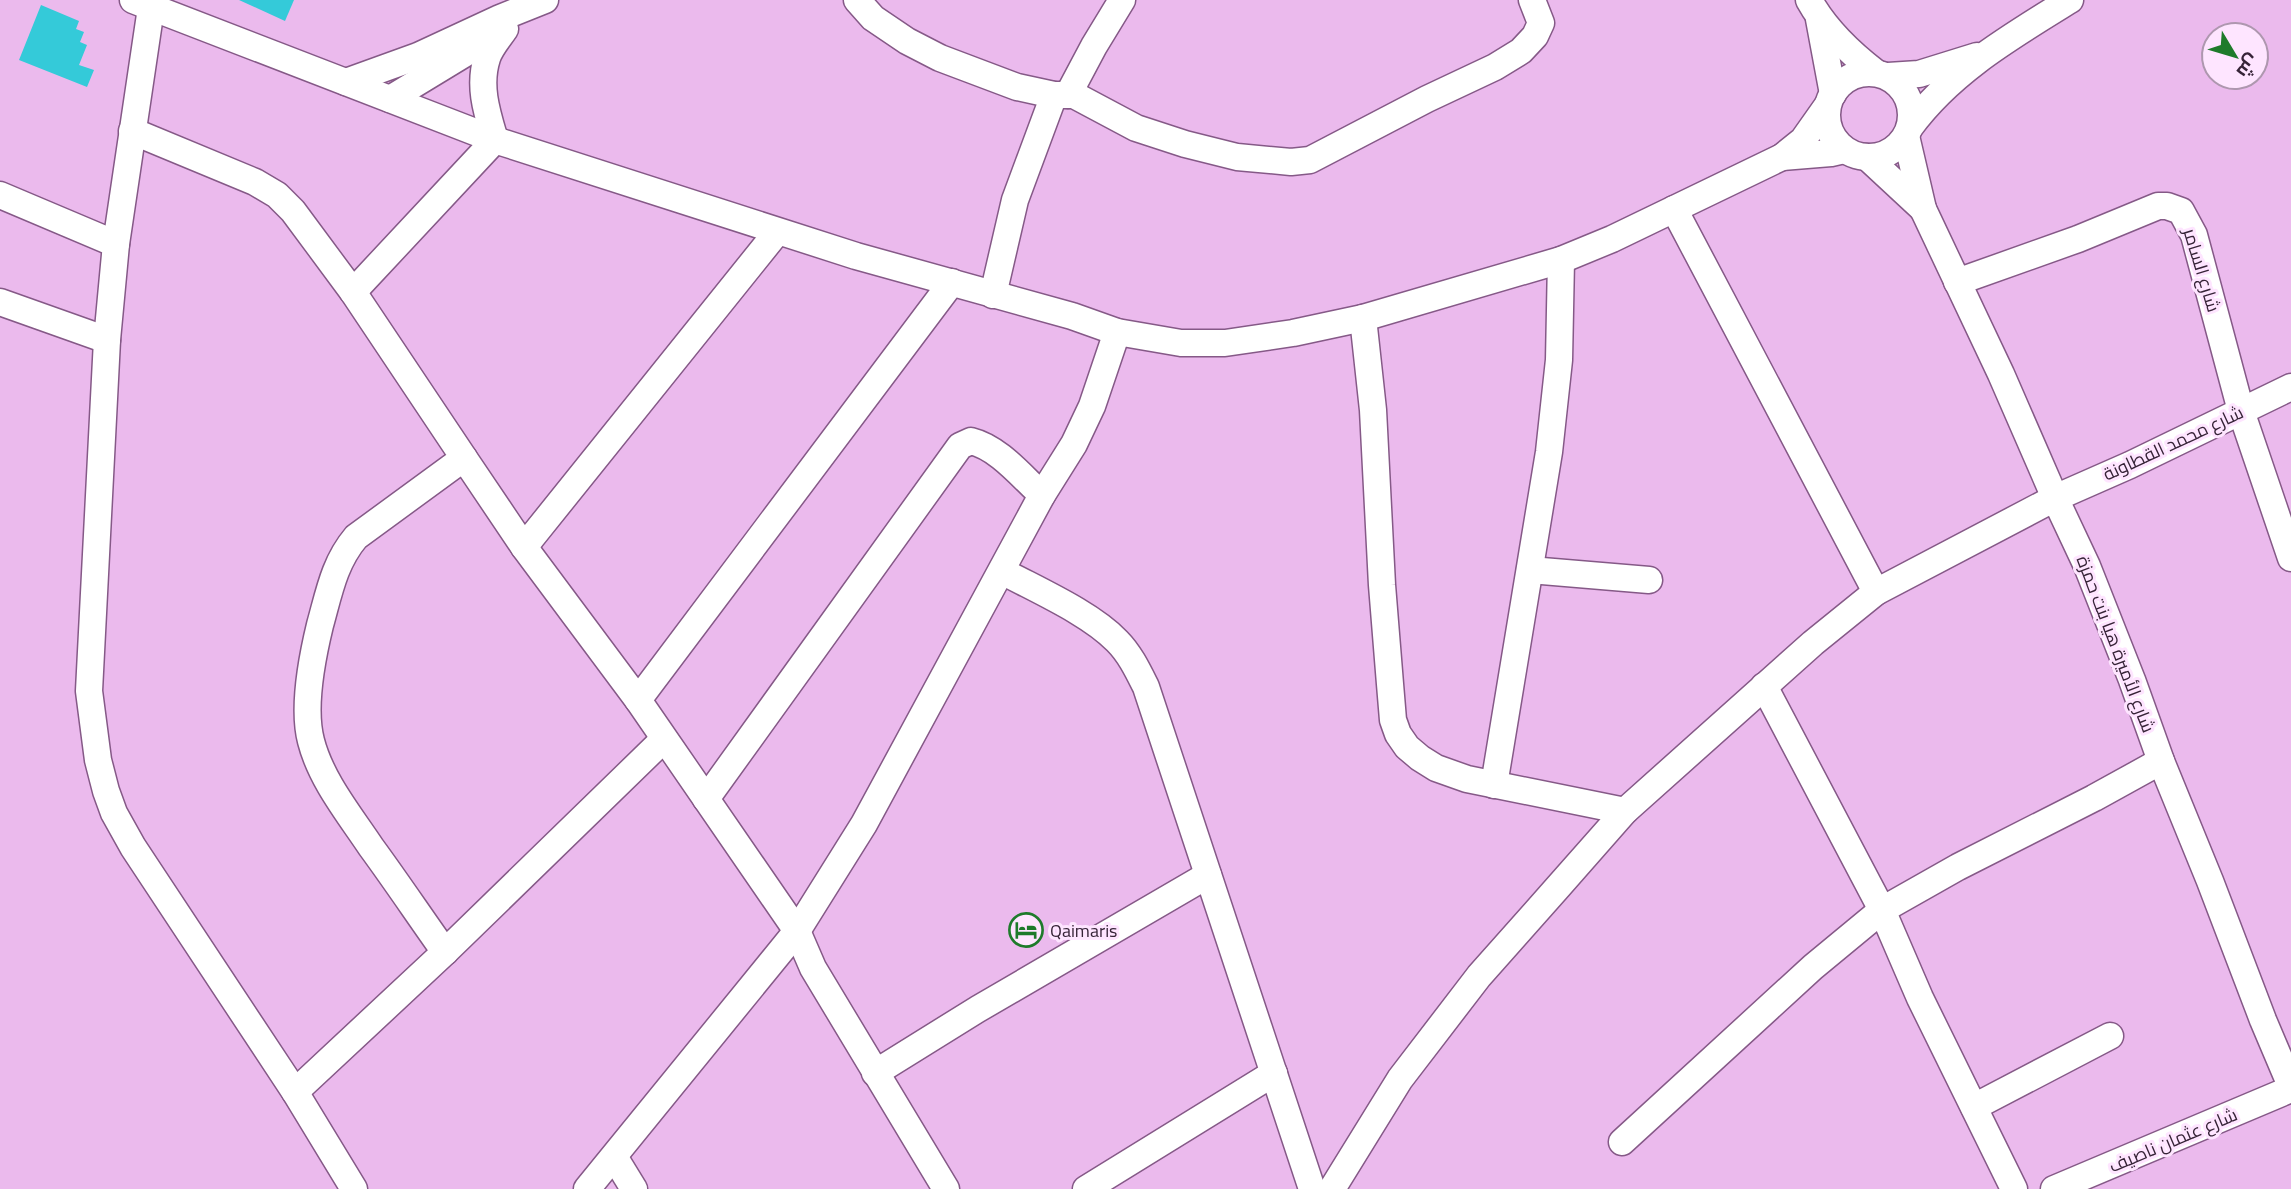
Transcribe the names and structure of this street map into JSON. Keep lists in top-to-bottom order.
{
  "streets": {
    "street": [
      "شارع السامر",
      "شارع محمد القطاونة",
      "شارع الأميرة هيا بنت حمزة",
      "شارع عثمان ناصيف"
    ]
  },
  "crossings": [
    ["شارع السامر", "شارع محمد القطاونة"],
    ["شارع السامر", "شارع الأميرة هيا بنت حمزة"],
    ["شارع محمد القطاونة", "شارع الأميرة هيا بنت حمزة"],
    ["شارع الأميرة هيا بنت حمزة", "شارع عثمان ناصيف"]
  ],
  "places": {
    "hotel": ["Qaimaris"]
  },
  "north": "bottom right"
}
